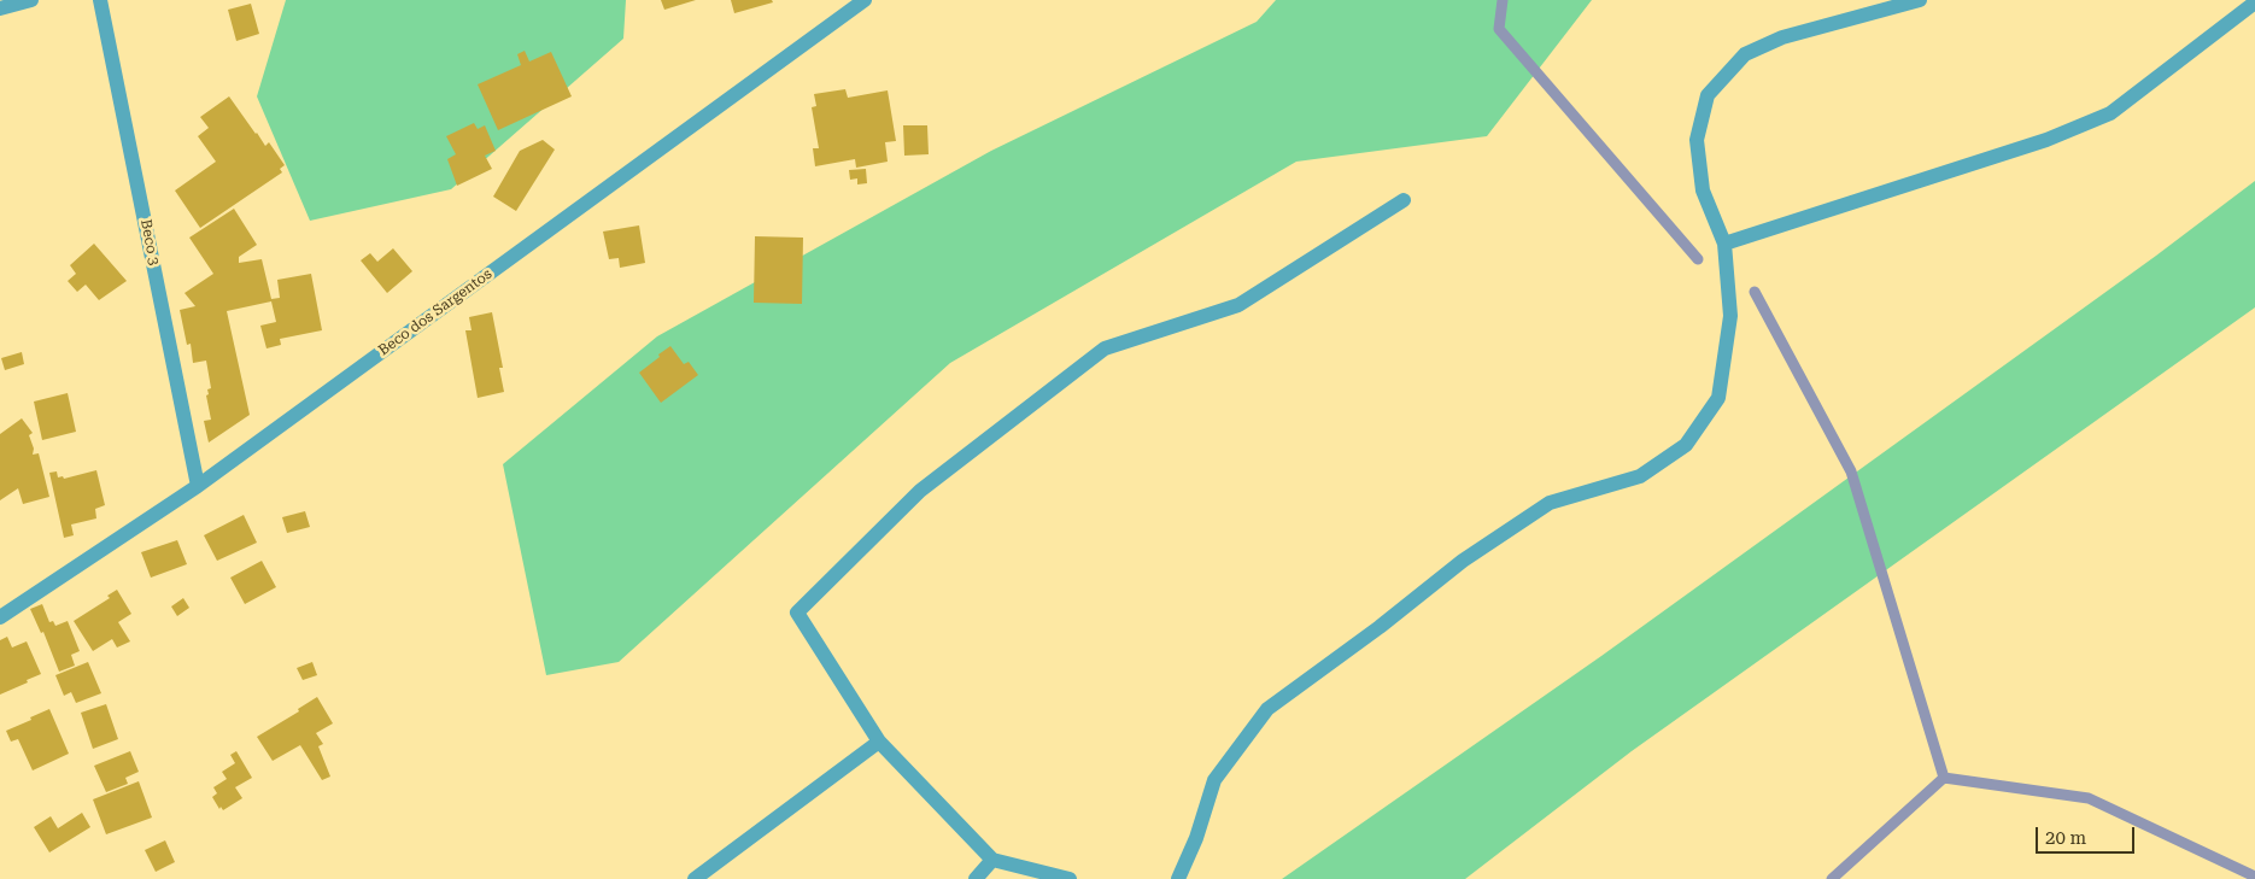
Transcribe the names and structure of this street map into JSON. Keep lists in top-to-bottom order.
{
  "streets": {
    "street": ["Beco 3", "Beco dos Sargentos"]
  },
  "crossings": [
    ["Beco 3", "Beco dos Sargentos"]
  ],
  "scale_bar": "20 m"
}
